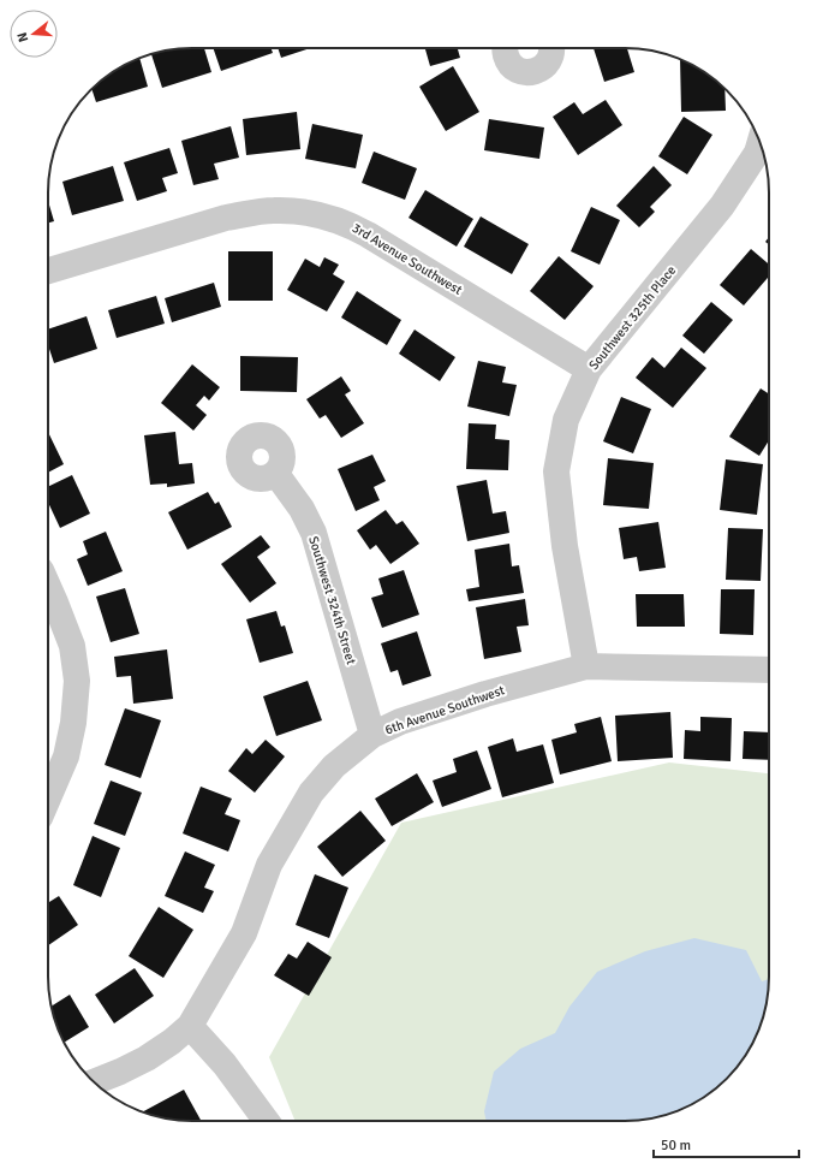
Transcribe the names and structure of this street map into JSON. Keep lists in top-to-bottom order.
{
  "streets": {
    "street": [
      "3rd Avenue Southwest",
      "Southwest 325th Place",
      "Southwest 324th Street",
      "6th Avenue Southwest"
    ]
  },
  "crossings": [
    ["3rd Avenue Southwest", "Southwest 325th Place"],
    ["Southwest 325th Place", "6th Avenue Southwest"],
    ["Southwest 324th Street", "6th Avenue Southwest"]
  ],
  "scale_bar": "50 m",
  "north": "left"
}
